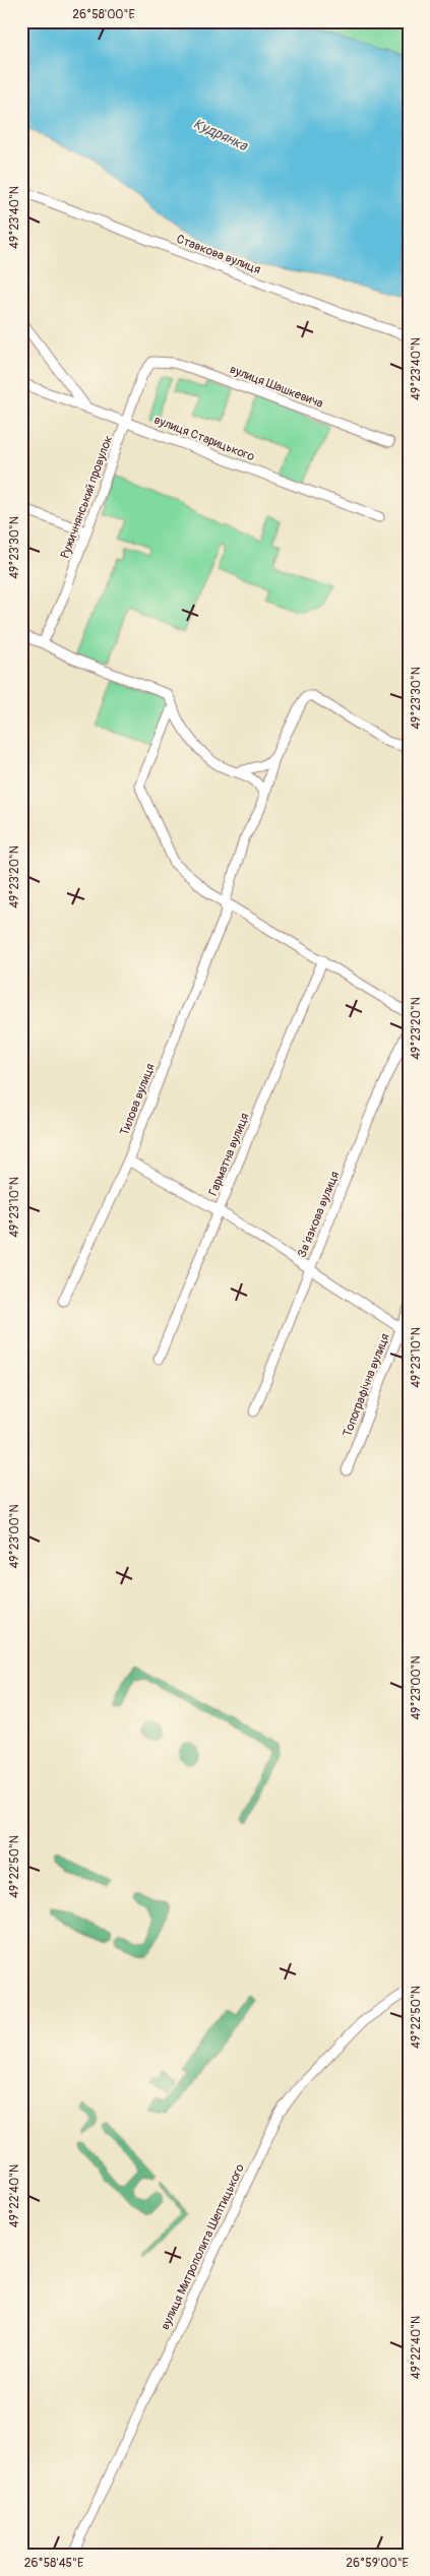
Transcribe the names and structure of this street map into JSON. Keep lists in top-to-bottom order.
{
  "streets": {
    "street": [
      "Ставкова вулиця",
      "вулиця Шашкевича",
      "вулиця Старицького",
      "Ружичнянський провулок",
      "Тилова вулиця",
      "Гарматна вулиця",
      "Звʼязкова вулиця",
      "Топографічна вулиця",
      "вулиця Митрополита Шептицького"
    ]
  },
  "crossings": [
    ["вулиця Шашкевича", "Ружичнянський провулок"],
    ["вулиця Старицького", "Ружичнянський провулок"]
  ],
  "water": ["Кудрянка"],
  "coordinates": [
    "26°58'00\"E",
    "49°23'40\"N",
    "49°23'30\"N",
    "49°23'20\"N",
    "49°23'10\"N",
    "49°23'00\"N",
    "49°22'50\"N",
    "49°22'40\"N",
    "26°58'45\"E",
    "26°59'00\"E"
  ]
}
